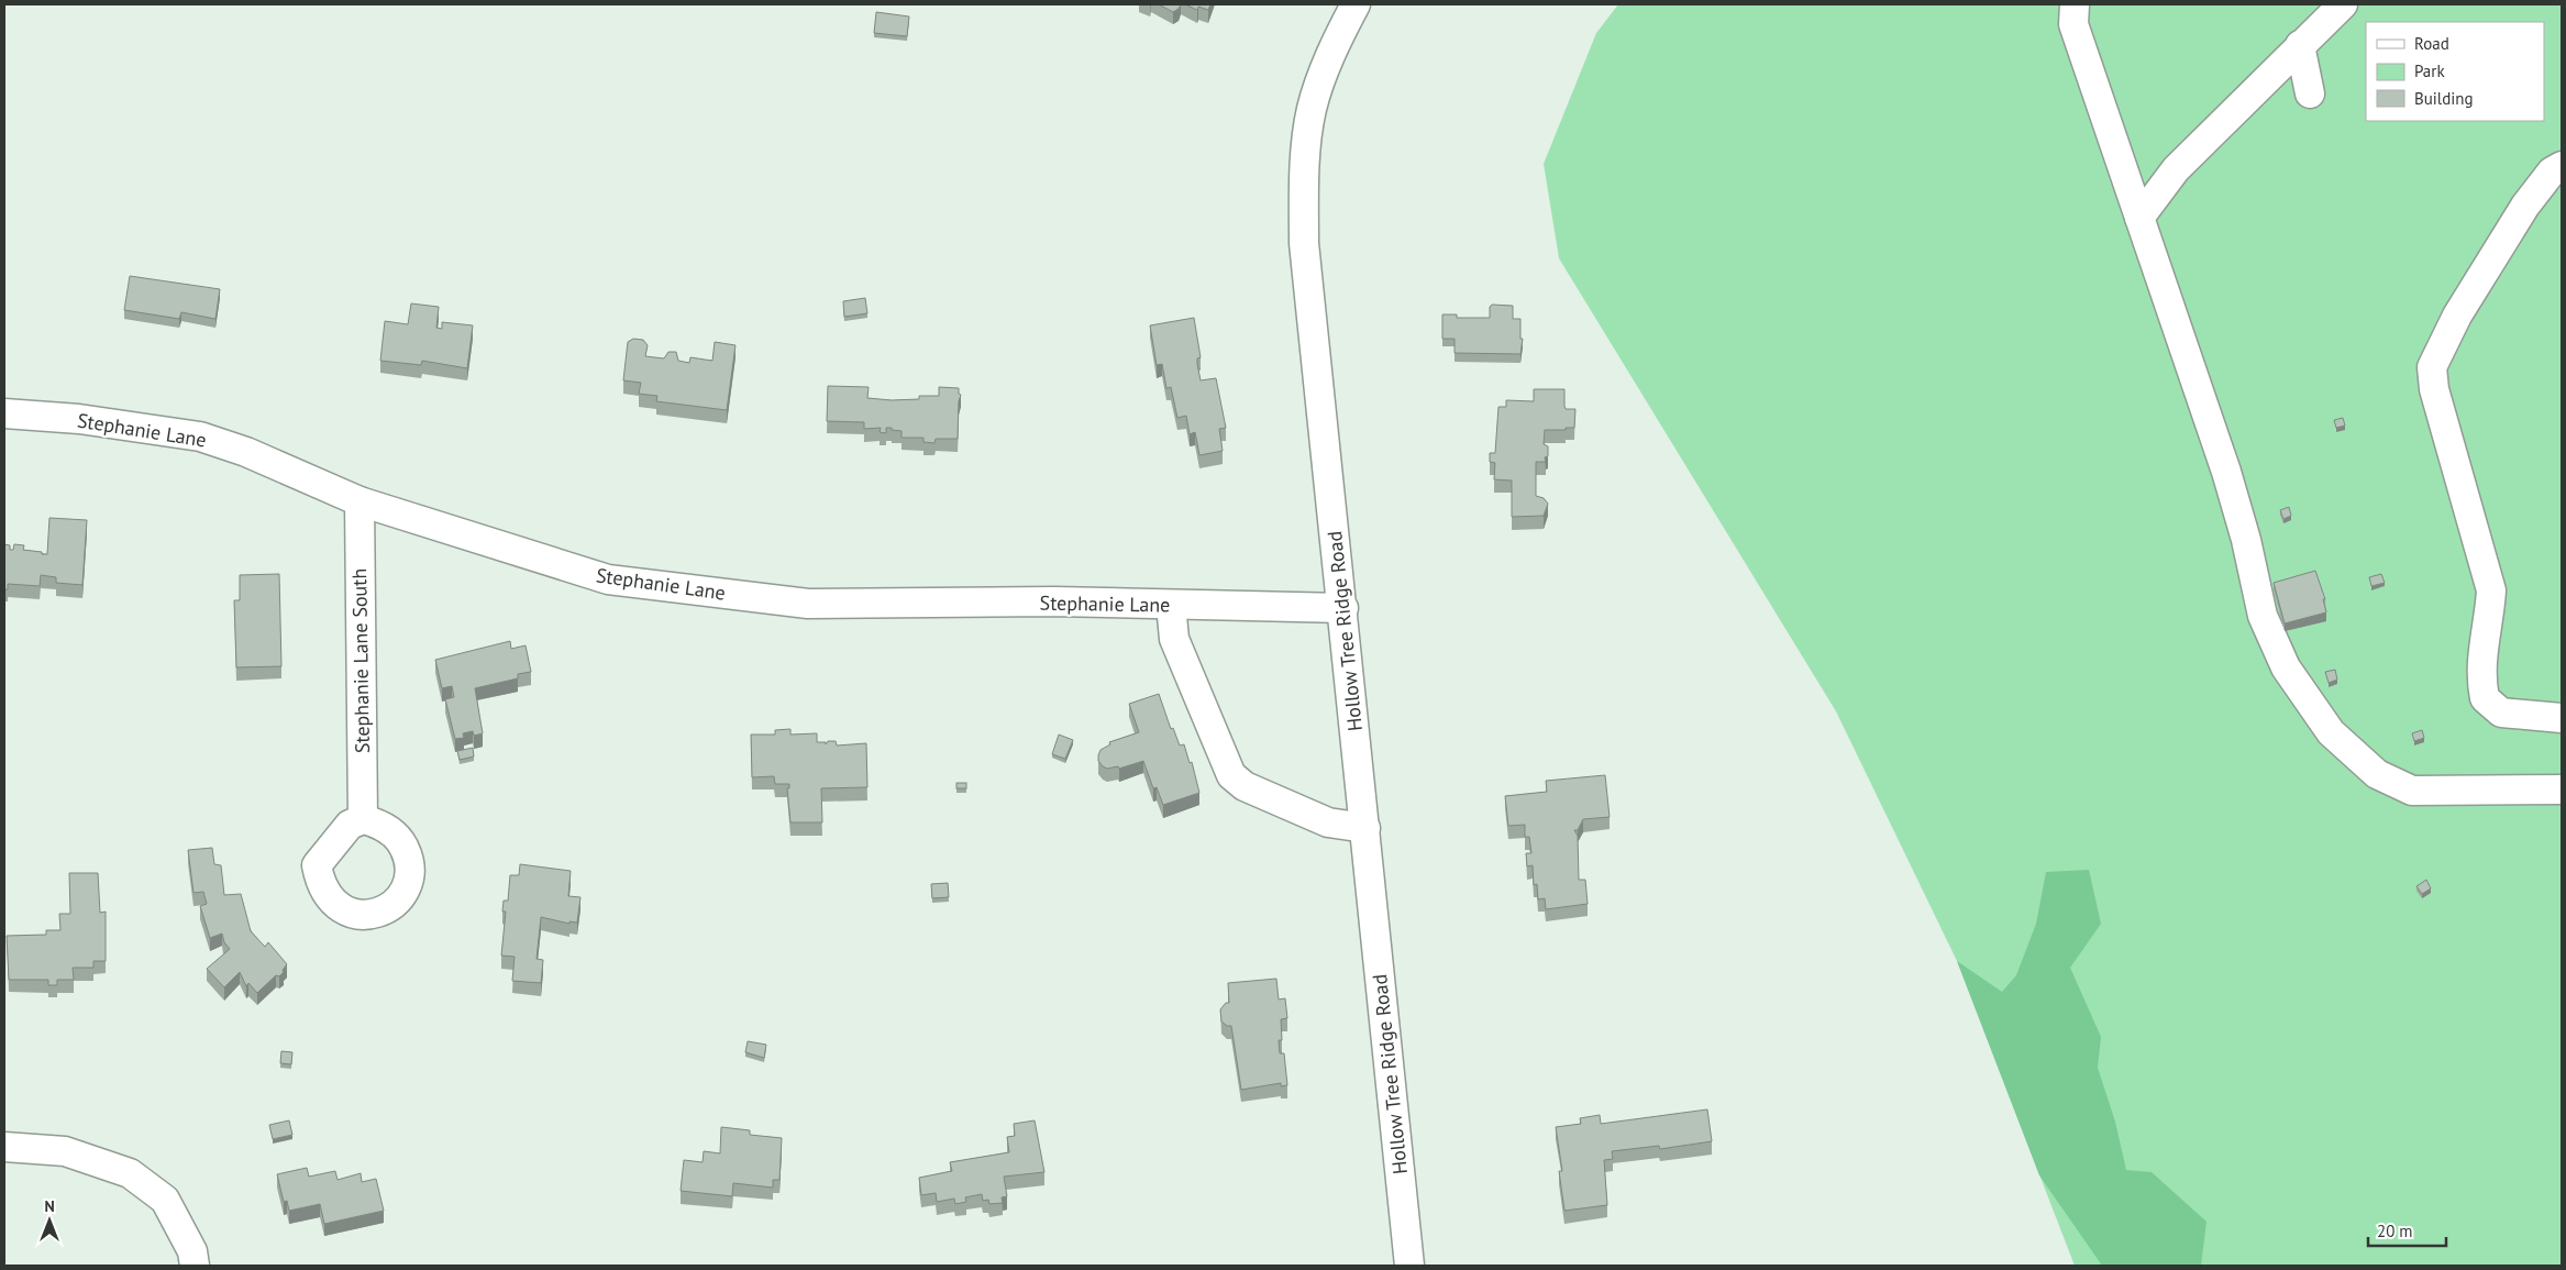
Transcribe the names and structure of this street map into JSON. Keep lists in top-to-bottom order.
{
  "streets": {
    "street": ["Stephanie Lane", "Hollow Tree Ridge Road", "Stephanie Lane South"]
  },
  "crossings": [
    ["Stephanie Lane", "Hollow Tree Ridge Road"],
    ["Stephanie Lane", "Stephanie Lane South"]
  ],
  "legend": ["Road", "Park", "Building"],
  "scale_bar": "20 m",
  "north": "top"
}
